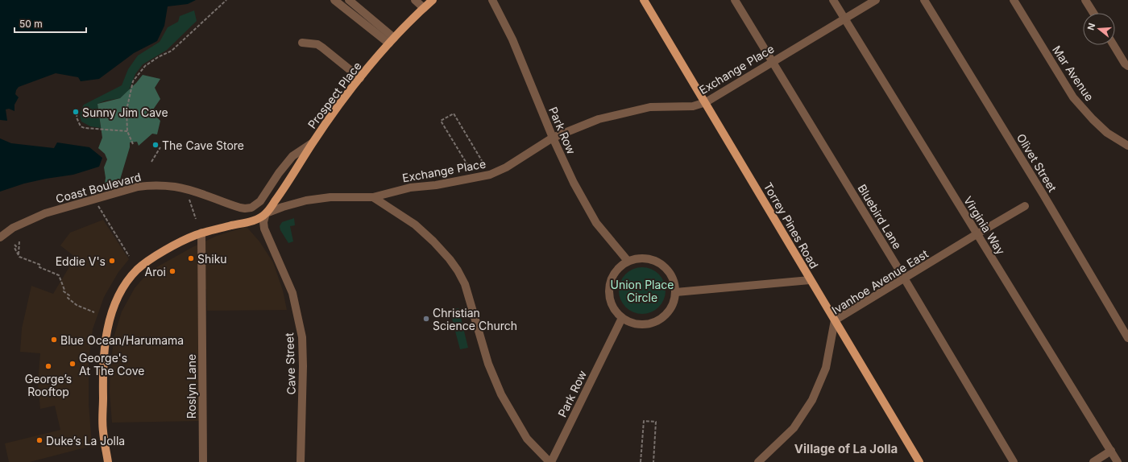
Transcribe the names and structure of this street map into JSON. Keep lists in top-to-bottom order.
{
  "streets": {
    "main road": ["Prospect Place", "Torrey Pines Road"],
    "street": [
      "Exchange Place",
      "Mar Avenue",
      "Park Row",
      "Olivet Street",
      "Coast Boulevard",
      "Bluebird Lane",
      "Virginia Way",
      "Ivanhoe Avenue East",
      "Cave Street",
      "Roslyn Lane"
    ]
  },
  "crossings": [
    ["Exchange Place", "Prospect Place"],
    ["Exchange Place", "Park Row"],
    ["Exchange Place", "Bluebird Lane"],
    ["Exchange Place", "Torrey Pines Road"],
    ["Exchange Place", "Virginia Way"],
    ["Exchange Place", "Cave Street"],
    ["Prospect Place", "Coast Boulevard"],
    ["Prospect Place", "Cave Street"],
    ["Bluebird Lane", "Ivanhoe Avenue East"],
    ["Torrey Pines Road", "Ivanhoe Avenue East"],
    ["Virginia Way", "Ivanhoe Avenue East"]
  ],
  "districts": ["Village of La Jolla"],
  "parks": ["Union Place Circle"],
  "places": [
    "Sunny Jim Cave",
    "The Cave Store",
    "Shiku",
    "Eddie V's",
    "Aroi",
    "Christian Science Church",
    "Blue Ocean/Harumama",
    "George's At The Cove",
    "George’s Rooftop",
    "Duke’s La Jolla"
  ],
  "scale_bar": "50 m",
  "north": "left"
}
